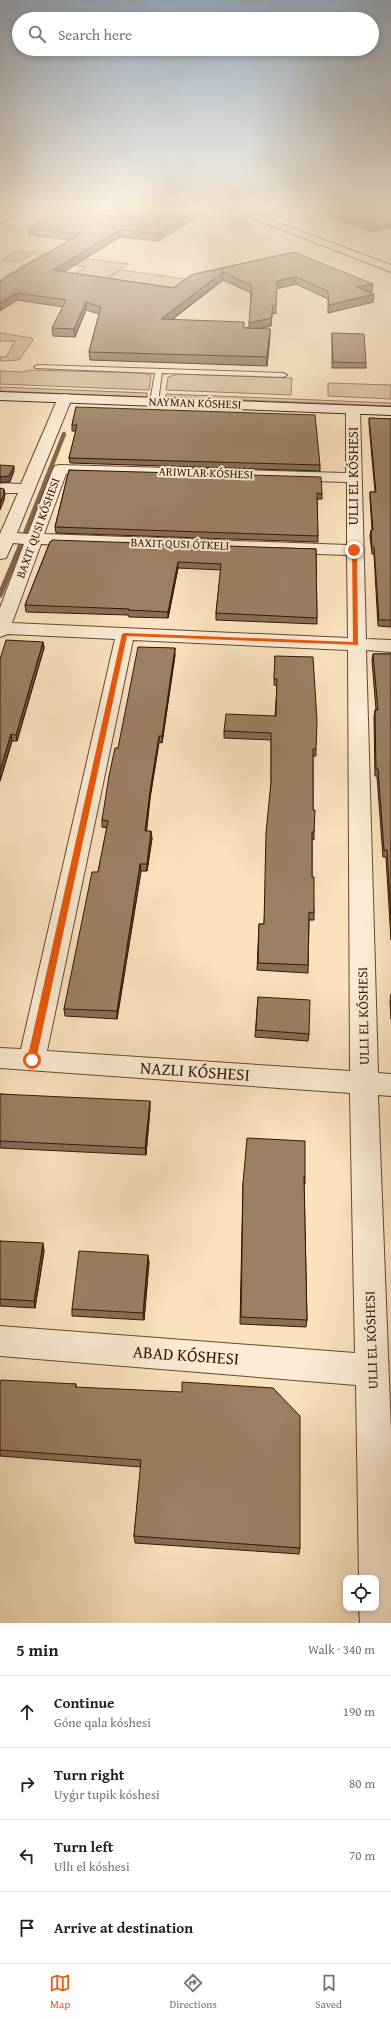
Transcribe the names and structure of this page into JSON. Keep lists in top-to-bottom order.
{
  "streets": {
    "street": ["NAYMAN KÓSHESI", "ABAD KÓSHESI"]
  },
  "page": {
    "search": "Search here",
    "heading": ["5 min", "Walk · 340 m"],
    "list": [
      ["Continue", "Góne qala kóshesi", "190 m"],
      ["Turn right", "Uyǵır tupik kóshesi", "80 m"],
      ["Turn left", "Ullı el kóshesi", "70 m"],
      "Arrive at destination"
    ],
    "nav": ["Map", "Directions", "Saved"]
  }
}
